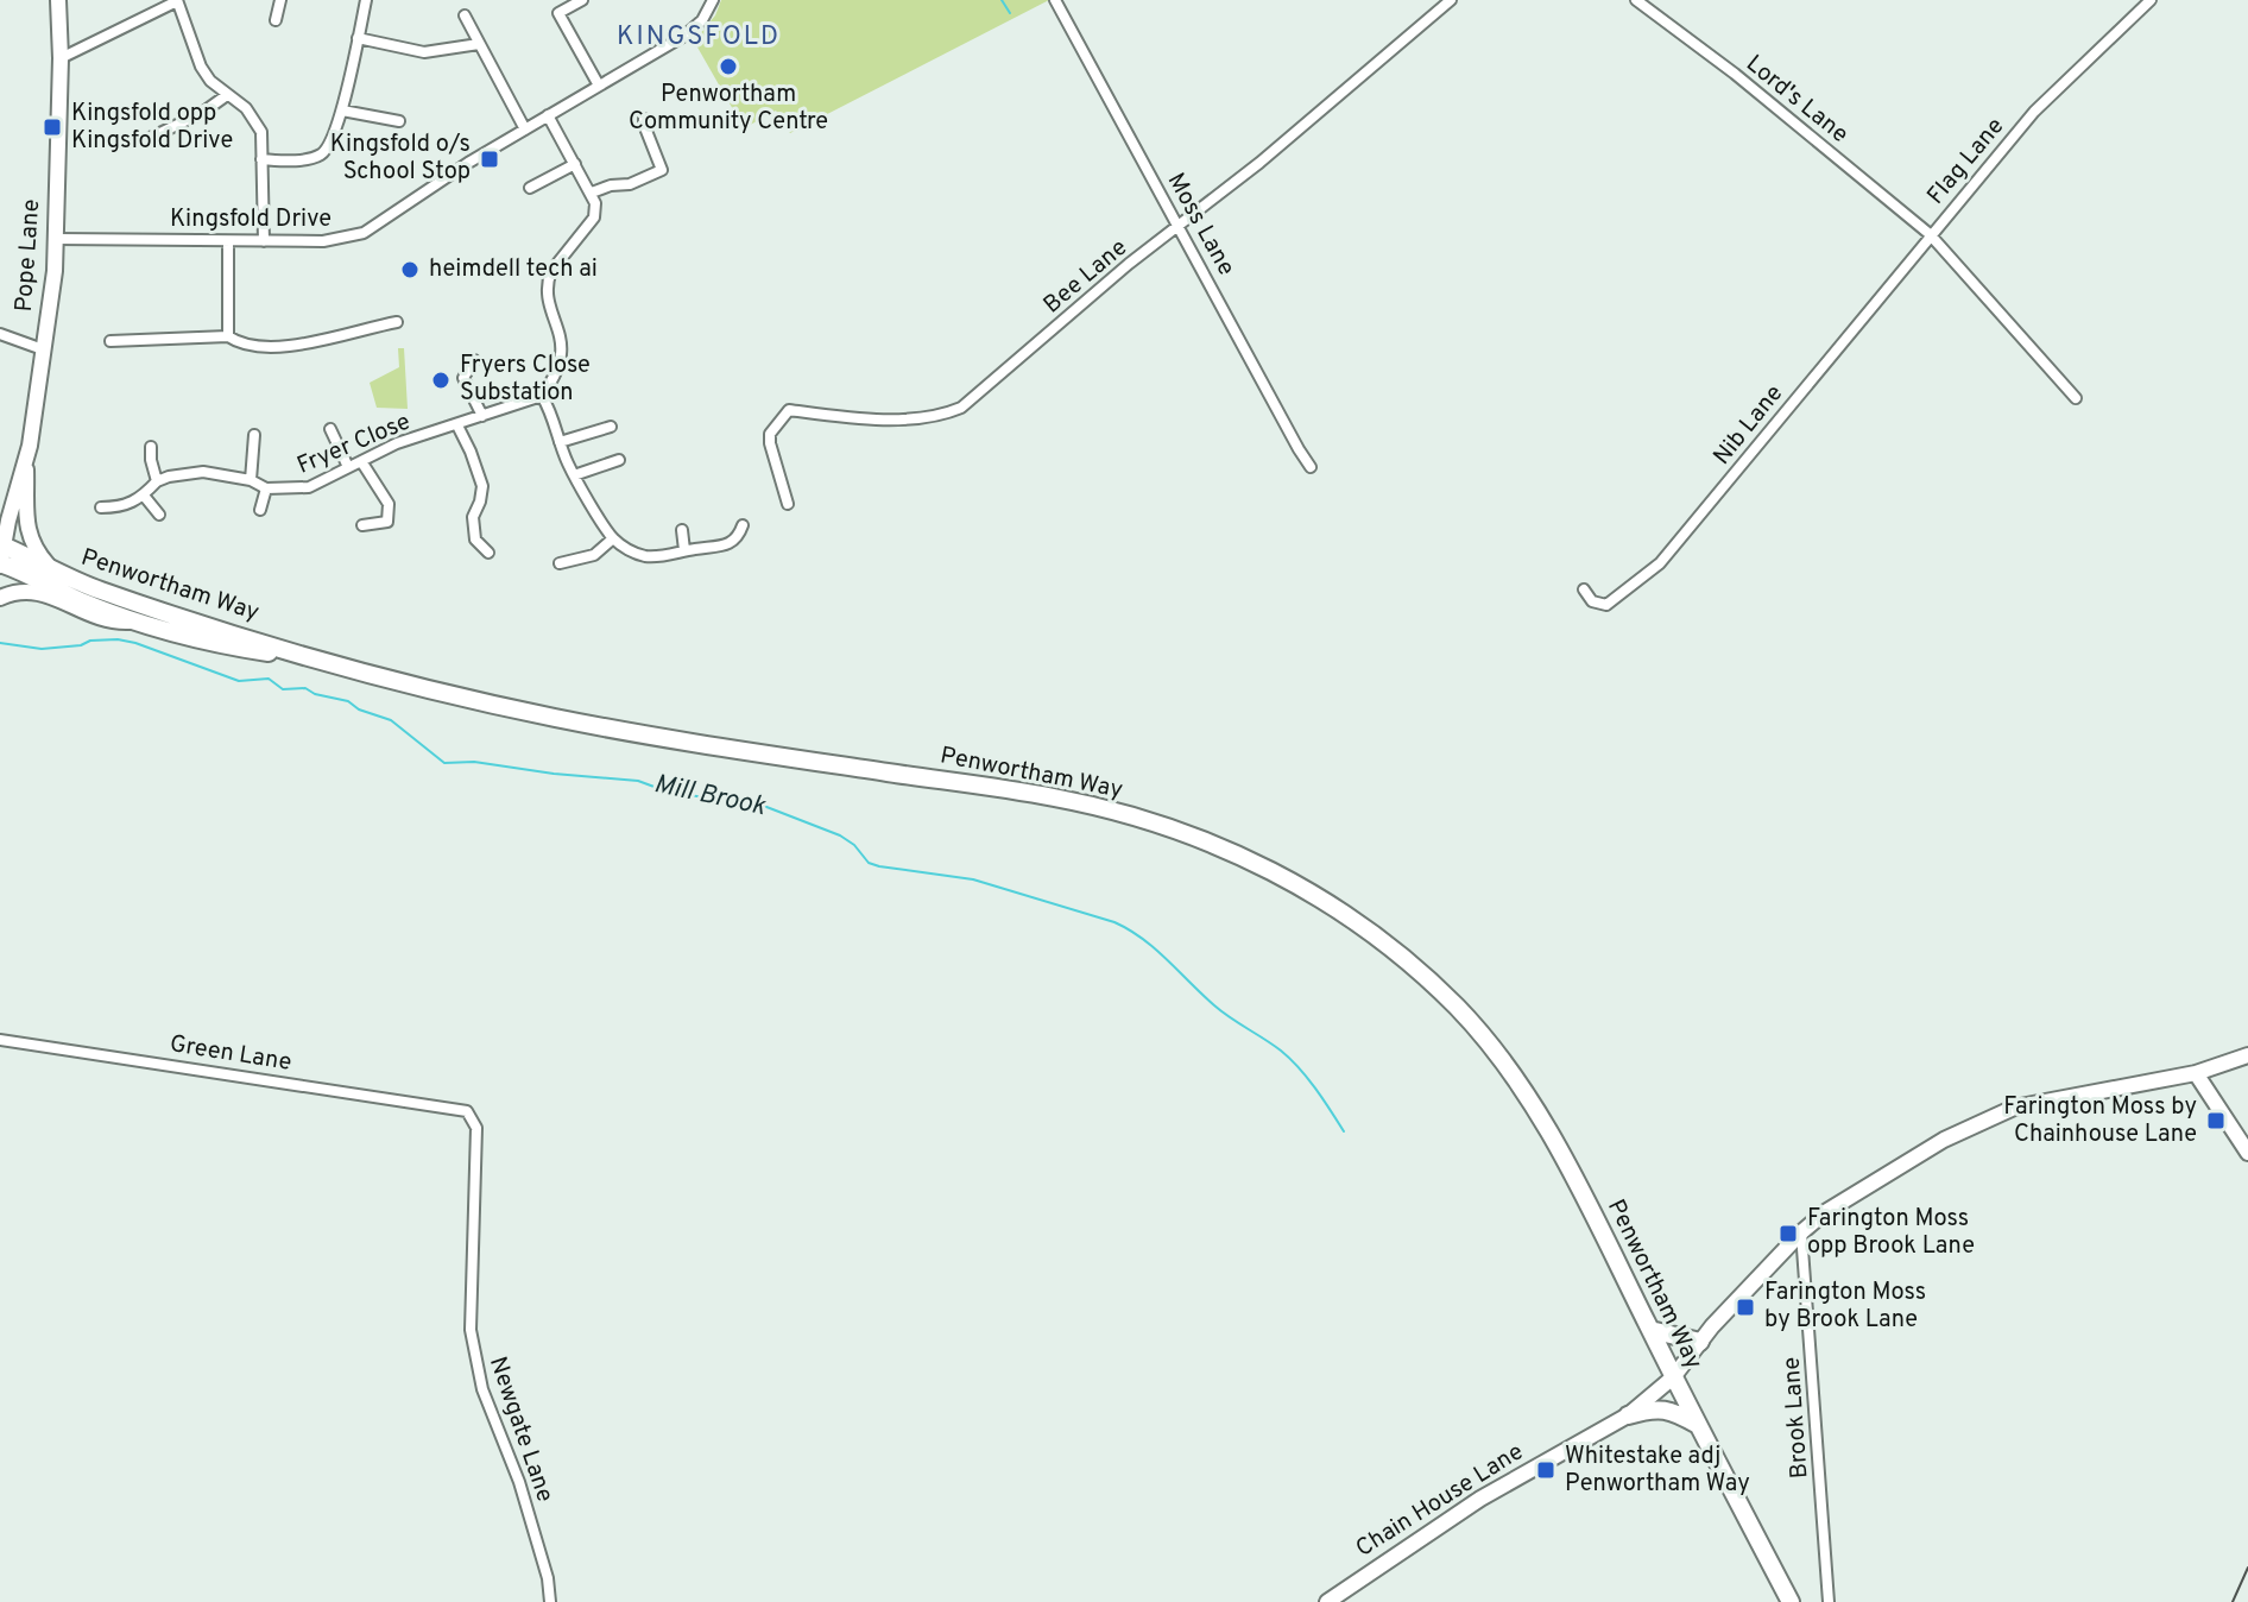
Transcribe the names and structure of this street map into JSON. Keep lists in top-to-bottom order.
{
  "streets": {
    "highway": ["Penwortham Way"],
    "street": [
      "Lord's Lane",
      "Flag Lane",
      "Kingsfold Drive",
      "Moss Lane",
      "Pope Lane",
      "Bee Lane",
      "Nib Lane",
      "Fryer Close",
      "Green Lane",
      "Brook Lane",
      "Newgate Lane",
      "Chain House Lane"
    ]
  },
  "crossings": [
    ["Lord's Lane", "Flag Lane"],
    ["Lord's Lane", "Nib Lane"],
    ["Flag Lane", "Nib Lane"],
    ["Kingsfold Drive", "Pope Lane"],
    ["Moss Lane", "Bee Lane"],
    ["Pope Lane", "Penwortham Way"],
    ["Penwortham Way", "Chain House Lane"],
    ["Green Lane", "Newgate Lane"],
    ["Brook Lane", "Chain House Lane"]
  ],
  "districts": ["KINGSFOLD"],
  "water": ["Mill Brook"],
  "places": {
    "other": ["Penwortham Community Centre", "heimdell tech ai", "Fryers Close Substation"],
    "transit": [
      "Kingsfold opp Kingsfold Drive",
      "Kingsfold o/s School Stop",
      "Farington Moss by Chainhouse Lane",
      "Farington Moss opp Brook Lane",
      "Farington Moss by Brook Lane",
      "Whitestake adj Penwortham Way"
    ]
  }
}
